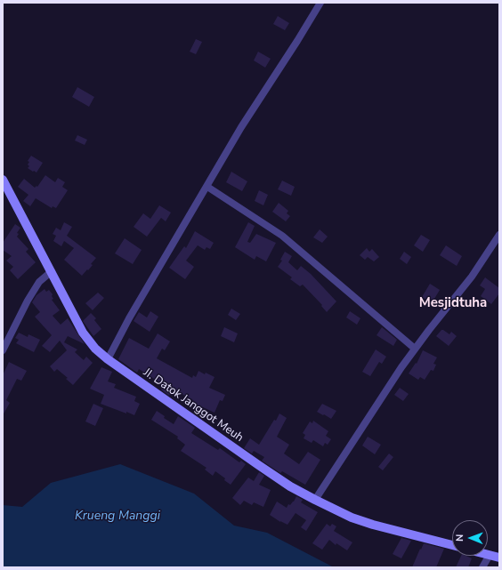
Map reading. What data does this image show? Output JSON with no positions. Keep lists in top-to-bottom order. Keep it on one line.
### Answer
{"streets":{"street":["JI. Datok Janggot Meuh"]},"districts":["Mesjidtuha"],"water":["Krueng Manggi"],"north":"left"}
